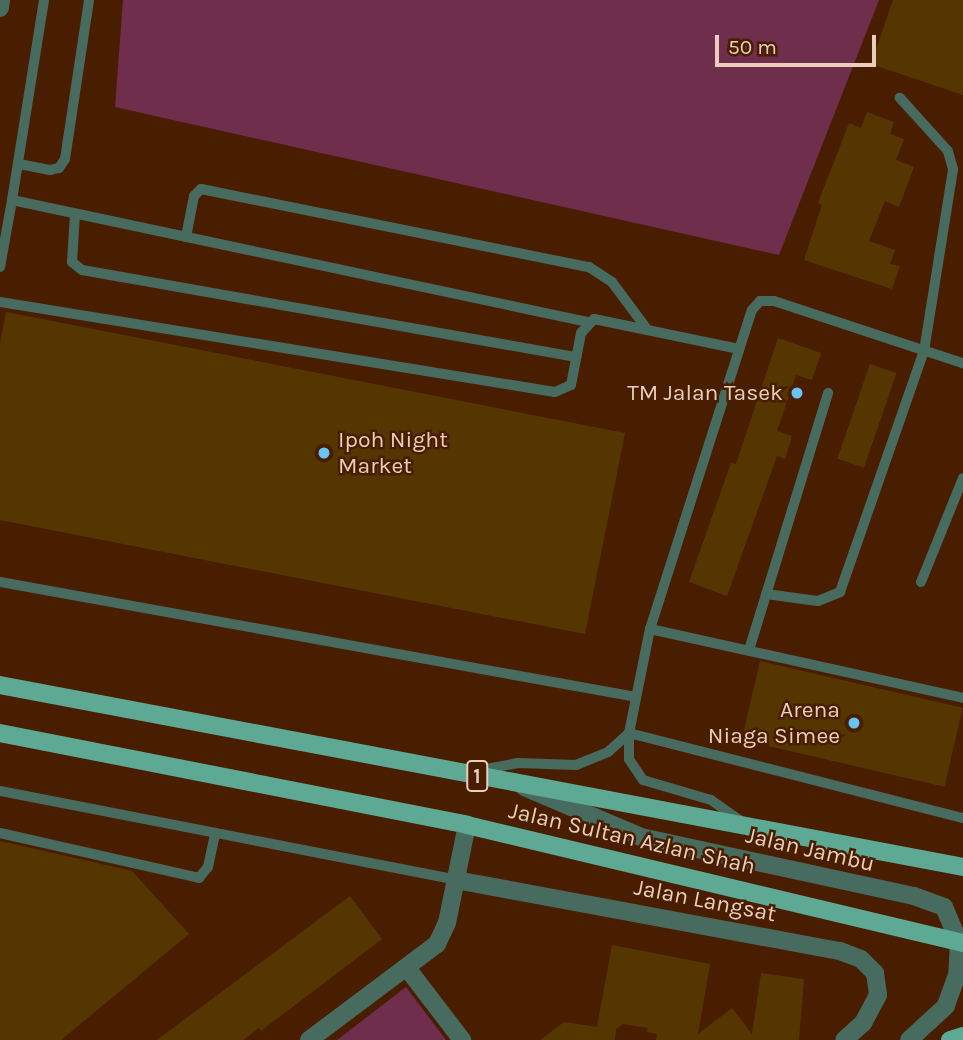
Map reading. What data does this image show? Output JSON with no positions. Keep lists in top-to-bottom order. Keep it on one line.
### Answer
{"streets":{"main road":["1","Jalan Sultan Azlan Shah"],"street":["Jalan Jambu","Jalan Langsat"]},"crossings":[["Jalan Sultan Azlan Shah","Jalan Jambu"]],"places":["TM Jalan Tasek","Ipoh Night Market","Arena Niaga Simee"],"scale_bar":"50 m"}
